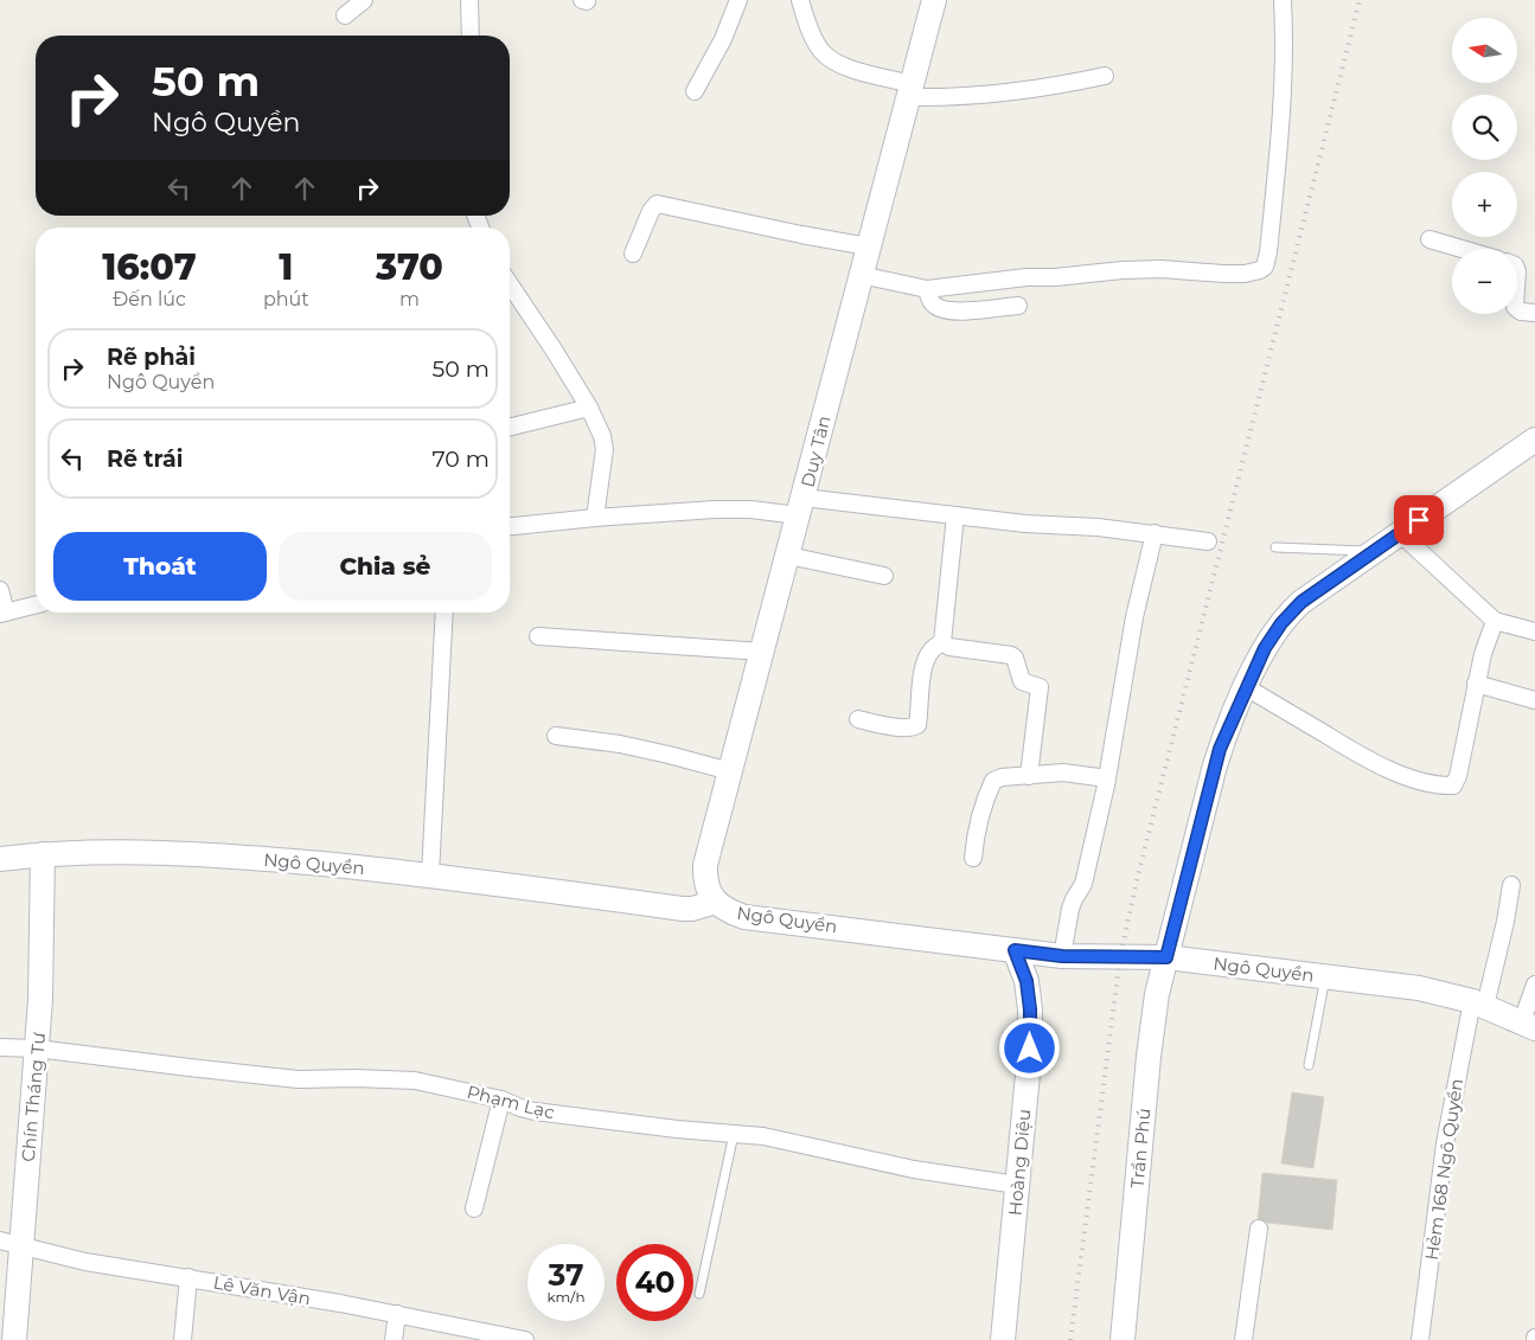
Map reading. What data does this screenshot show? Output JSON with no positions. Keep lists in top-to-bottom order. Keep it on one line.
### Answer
{"streets":{"street":["Duy Tân","Ngô Quyền","Chín Tháng Tư","Phạm Lạc","Trần Phú","Hoàng Diệu","Hẻm 168 Ngô Quyền","Lê Văn Vận"]},"crossings":[["Duy Tân","Ngô Quyền"],["Ngô Quyền","Chín Tháng Tư"],["Ngô Quyền","Trần Phú"],["Ngô Quyền","Hoàng Diệu"],["Ngô Quyền","Hẻm 168 Ngô Quyền"],["Chín Tháng Tư","Phạm Lạc"],["Chín Tháng Tư","Lê Văn Vận"],["Phạm Lạc","Hoàng Diệu"]],"north":"left","page":{"map_buttons":["+","−"],"turn":["50 m","Ngô Quyền"],"eta":["16:07","Đến lúc","1","phút","370","m"],"list":[{"name":"Rẽ phải","note":"Ngô Quyền","value":"50 m"},{"name":"Rẽ trái","value":"70 m"}],"buttons":["Thoát","Chia sẻ"],"speed":"37 km/h","limit":"40"}}
